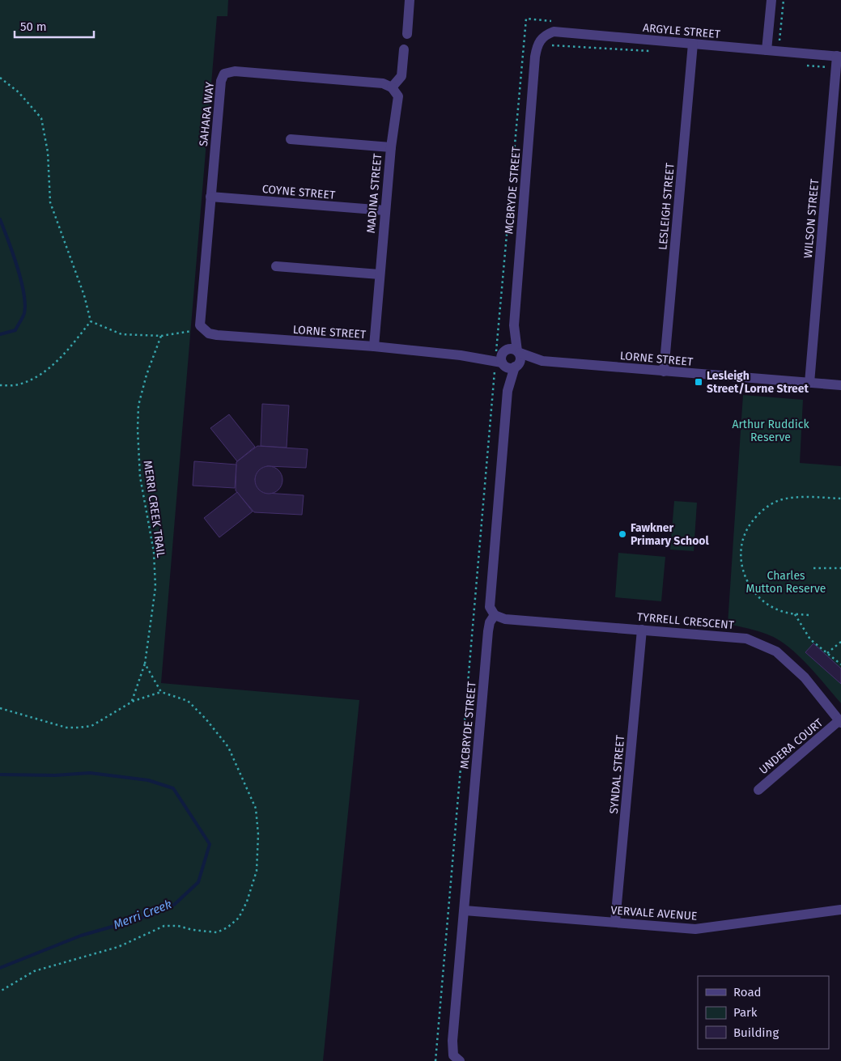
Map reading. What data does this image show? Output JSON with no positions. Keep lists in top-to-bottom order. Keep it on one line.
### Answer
{"streets":{"street":["ARGYLE STREET","SAHARA WAY","MCBRYDE STREET","COYNE STREET","MADINA STREET","LESLEIGH STREET","WILSON STREET","LORNE STREET","TYRRELL CRESCENT","UNDERA COURT","SYNDAL STREET","VERVALE AVENUE"],"path":["MERRI CREEK TRAIL"]},"crossings":[["ARGYLE STREET","MCBRYDE STREET"],["ARGYLE STREET","LESLEIGH STREET"],["ARGYLE STREET","WILSON STREET"],["SAHARA WAY","COYNE STREET"],["SAHARA WAY","MADINA STREET"],["SAHARA WAY","LORNE STREET"],["MCBRYDE STREET","LORNE STREET"],["MCBRYDE STREET","TYRRELL CRESCENT"],["MCBRYDE STREET","VERVALE AVENUE"],["COYNE STREET","MADINA STREET"],["MADINA STREET","LORNE STREET"],["LESLEIGH STREET","LORNE STREET"],["WILSON STREET","LORNE STREET"],["TYRRELL CRESCENT","UNDERA COURT"],["TYRRELL CRESCENT","SYNDAL STREET"],["SYNDAL STREET","VERVALE AVENUE"]],"water":["Merri Creek"],"parks":["Arthur Ruddick Reserve","Charles Mutton Reserve"],"places":{"transit":["Lesleigh Street/Lorne Street"],"other":["Fawkner Primary School"]},"legend":["Road","Park","Building"],"scale_bar":"50 m"}
